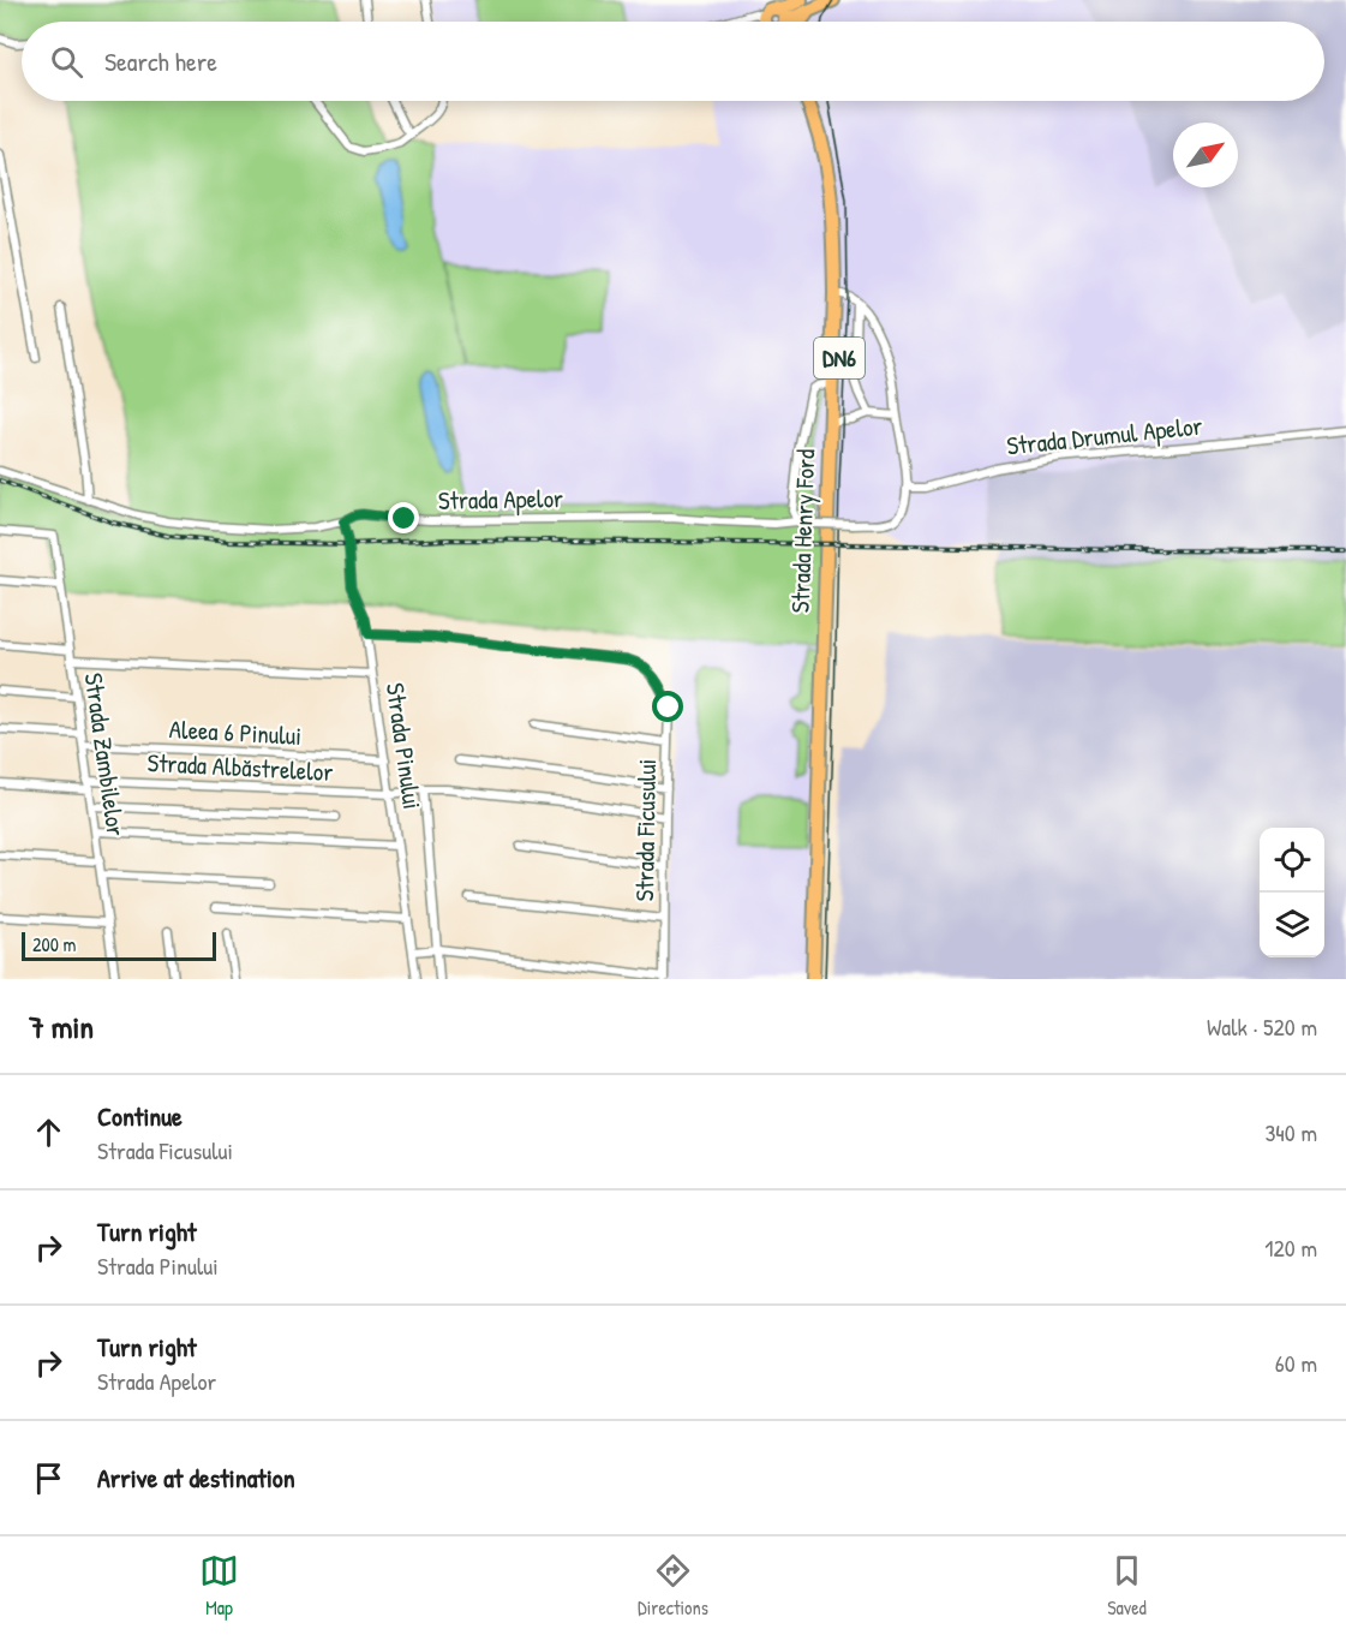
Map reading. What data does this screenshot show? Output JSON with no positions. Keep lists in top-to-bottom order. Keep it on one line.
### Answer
{"streets":{"main road":["DN6","Strada Henry Ford"],"street":["Strada Drumul Apelor","Strada Apelor","Aleea 6 Pinului","Strada Pinului","Strada Zambilelor","Strada Albăstrelelor","Strada Ficusului"]},"crossings":[["Strada Drumul Apelor","Strada Apelor"],["Strada Apelor","Strada Pinului"],["Aleea 6 Pinului","Strada Pinului"],["Aleea 6 Pinului","Strada Zambilelor"],["Strada Pinului","Strada Albăstrelelor"],["Strada Pinului","Strada Ficusului"],["Strada Zambilelor","Strada Albăstrelelor"],["Strada Albăstrelelor","Strada Ficusului"]],"scale_bar":"200 m","north":"top right","page":{"search":"Search here","scale":"200 m","heading":["7 min","Walk · 520 m"],"list":[["Continue","Strada Ficusului","340 m"],["Turn right","Strada Pinului","120 m"],["Turn right","Strada Apelor","60 m"],"Arrive at destination"],"nav":["Map","Directions","Saved"]}}
